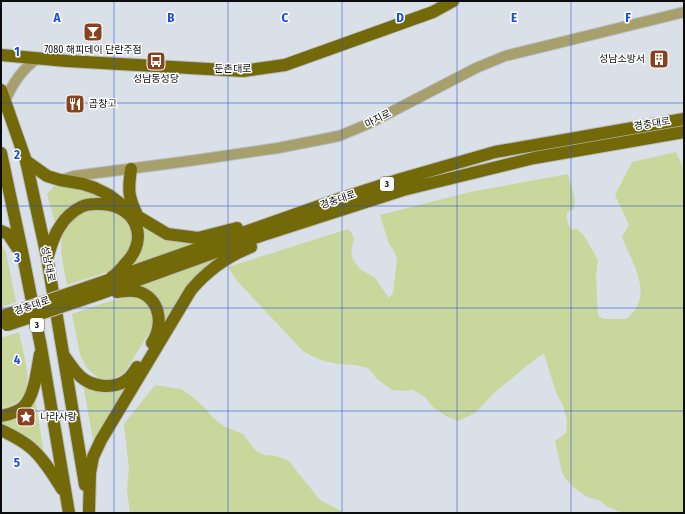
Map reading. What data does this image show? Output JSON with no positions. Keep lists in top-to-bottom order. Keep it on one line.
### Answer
{"streets":{"main road":["둔촌대로","경충대로","3","성남대로"],"street":["마지로"]},"places":{"bar":["7080 해피데이 단란주점"],"building":["성남소방서"],"bus stop":["성남동성당"],"restaurant":["곱창고"],"place":["나라사랑"]},"grid":{"columns":["A","B","C","D","E","F"],"rows":["1","2","3","4","5"]}}
